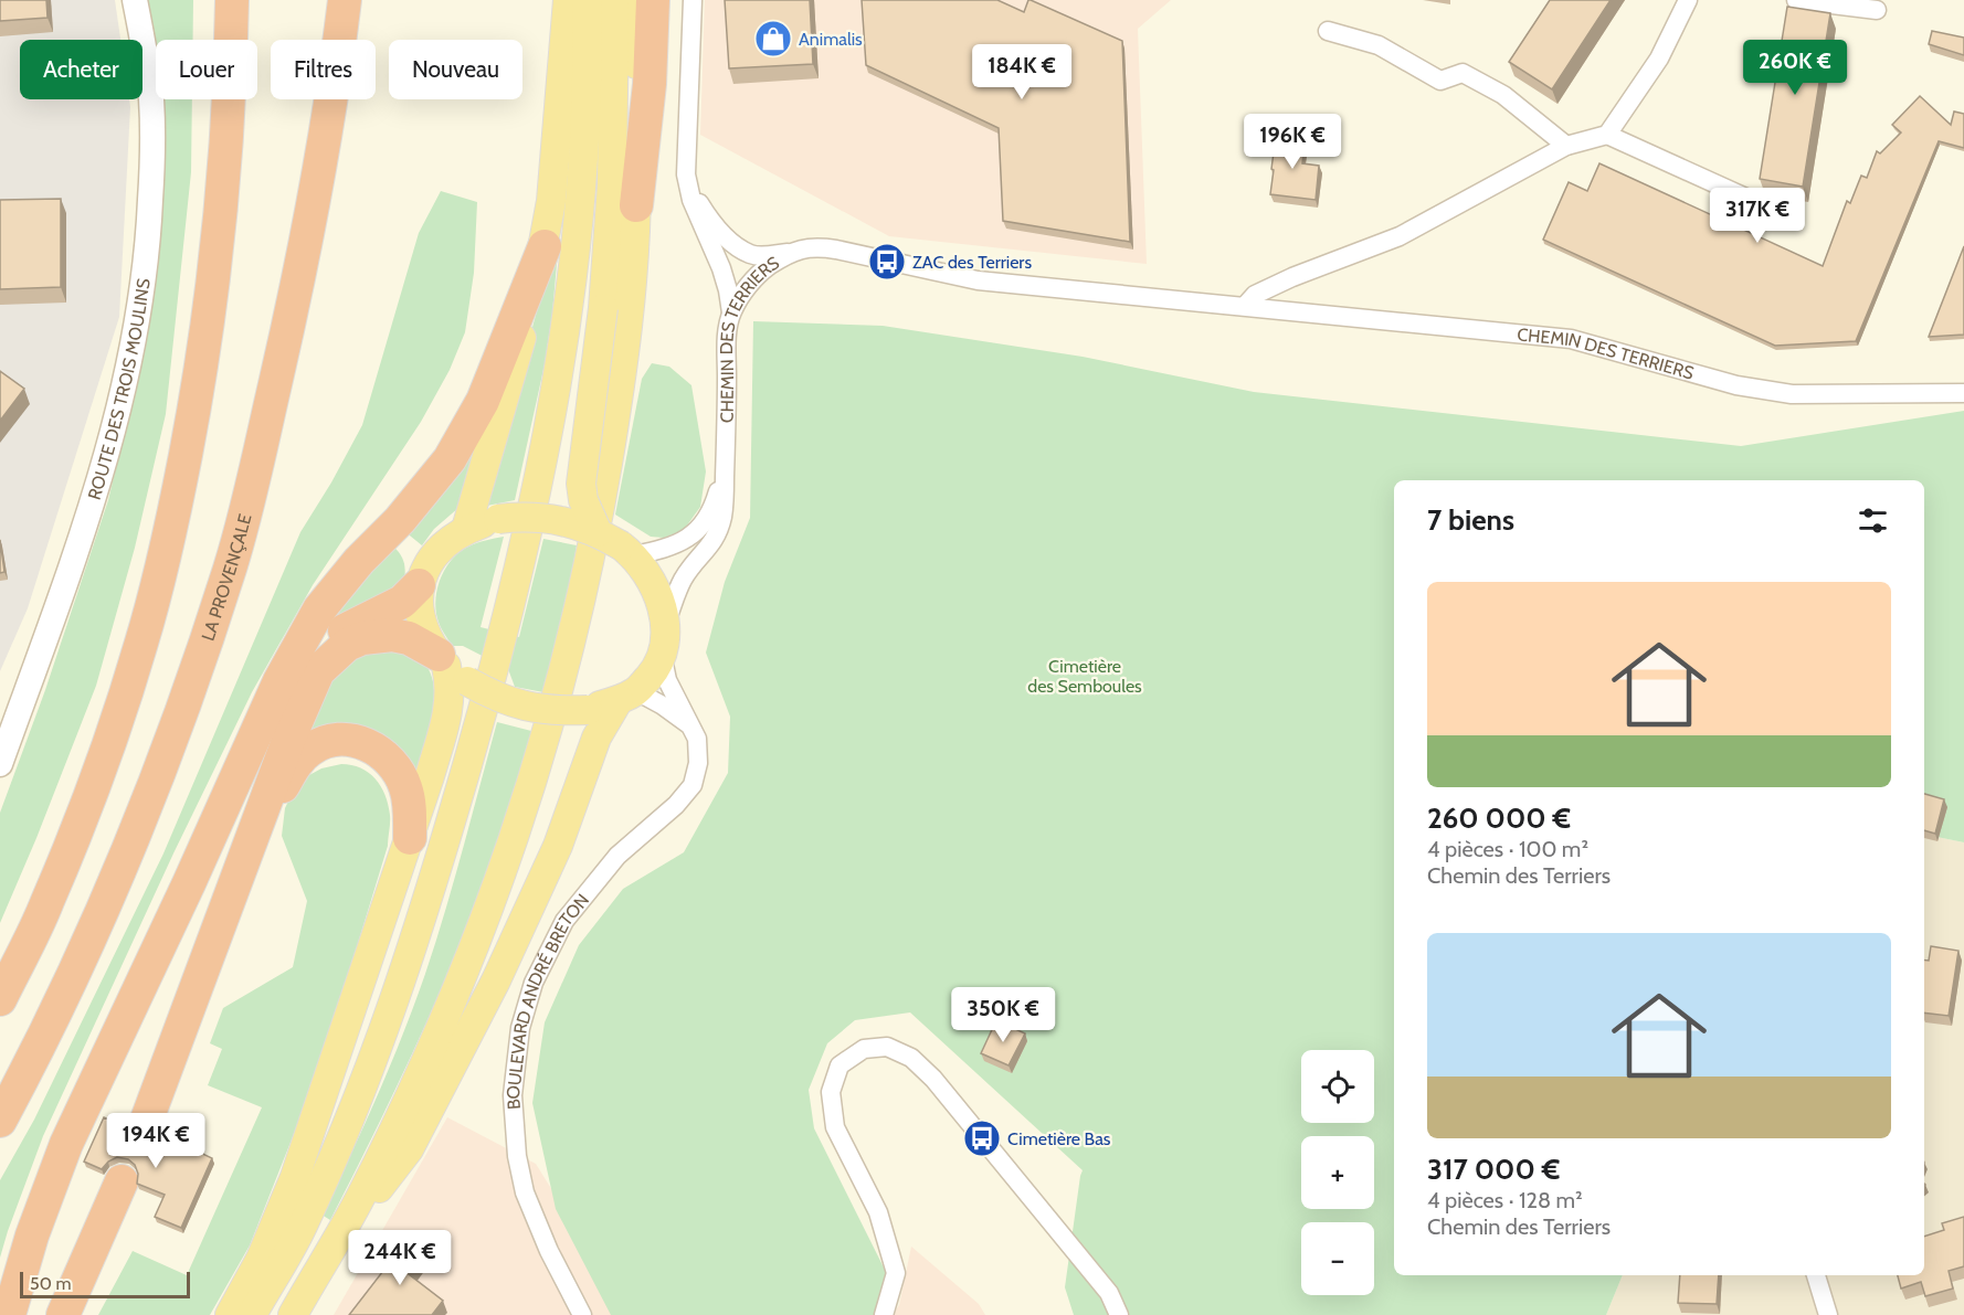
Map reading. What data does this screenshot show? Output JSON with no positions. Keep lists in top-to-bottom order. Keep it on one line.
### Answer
{"streets":{"highway":["LA PROVENÇALE"],"street":["CHEMIN DES TERRIERS","ROUTE DES TROIS MOULINS","BOULEVARD ANDRÉ BRETON"]},"crossings":[["CHEMIN DES TERRIERS","BOULEVARD ANDRÉ BRETON"]],"parks":["Cimetière des Semboules"],"places":{"shop":["Animalis"],"bus stop":["ZAC des Terriers","Cimetière Bas"]},"scale_bar":"50 m","page":{"price":["260K €","184K €","196K €","317K €","350K €","194K €","244K €"],"chip":["Acheter","Louer","Filtres","Nouveau"],"heading":"7 biens","list":[{"name":"260 000 €","note":"4 pièces · 100 m² · Chemin des Terriers"},{"name":"317 000 €","note":"4 pièces · 128 m² · Chemin des Terriers"}],"map_buttons":["+","−"],"scale":"50 m"}}
